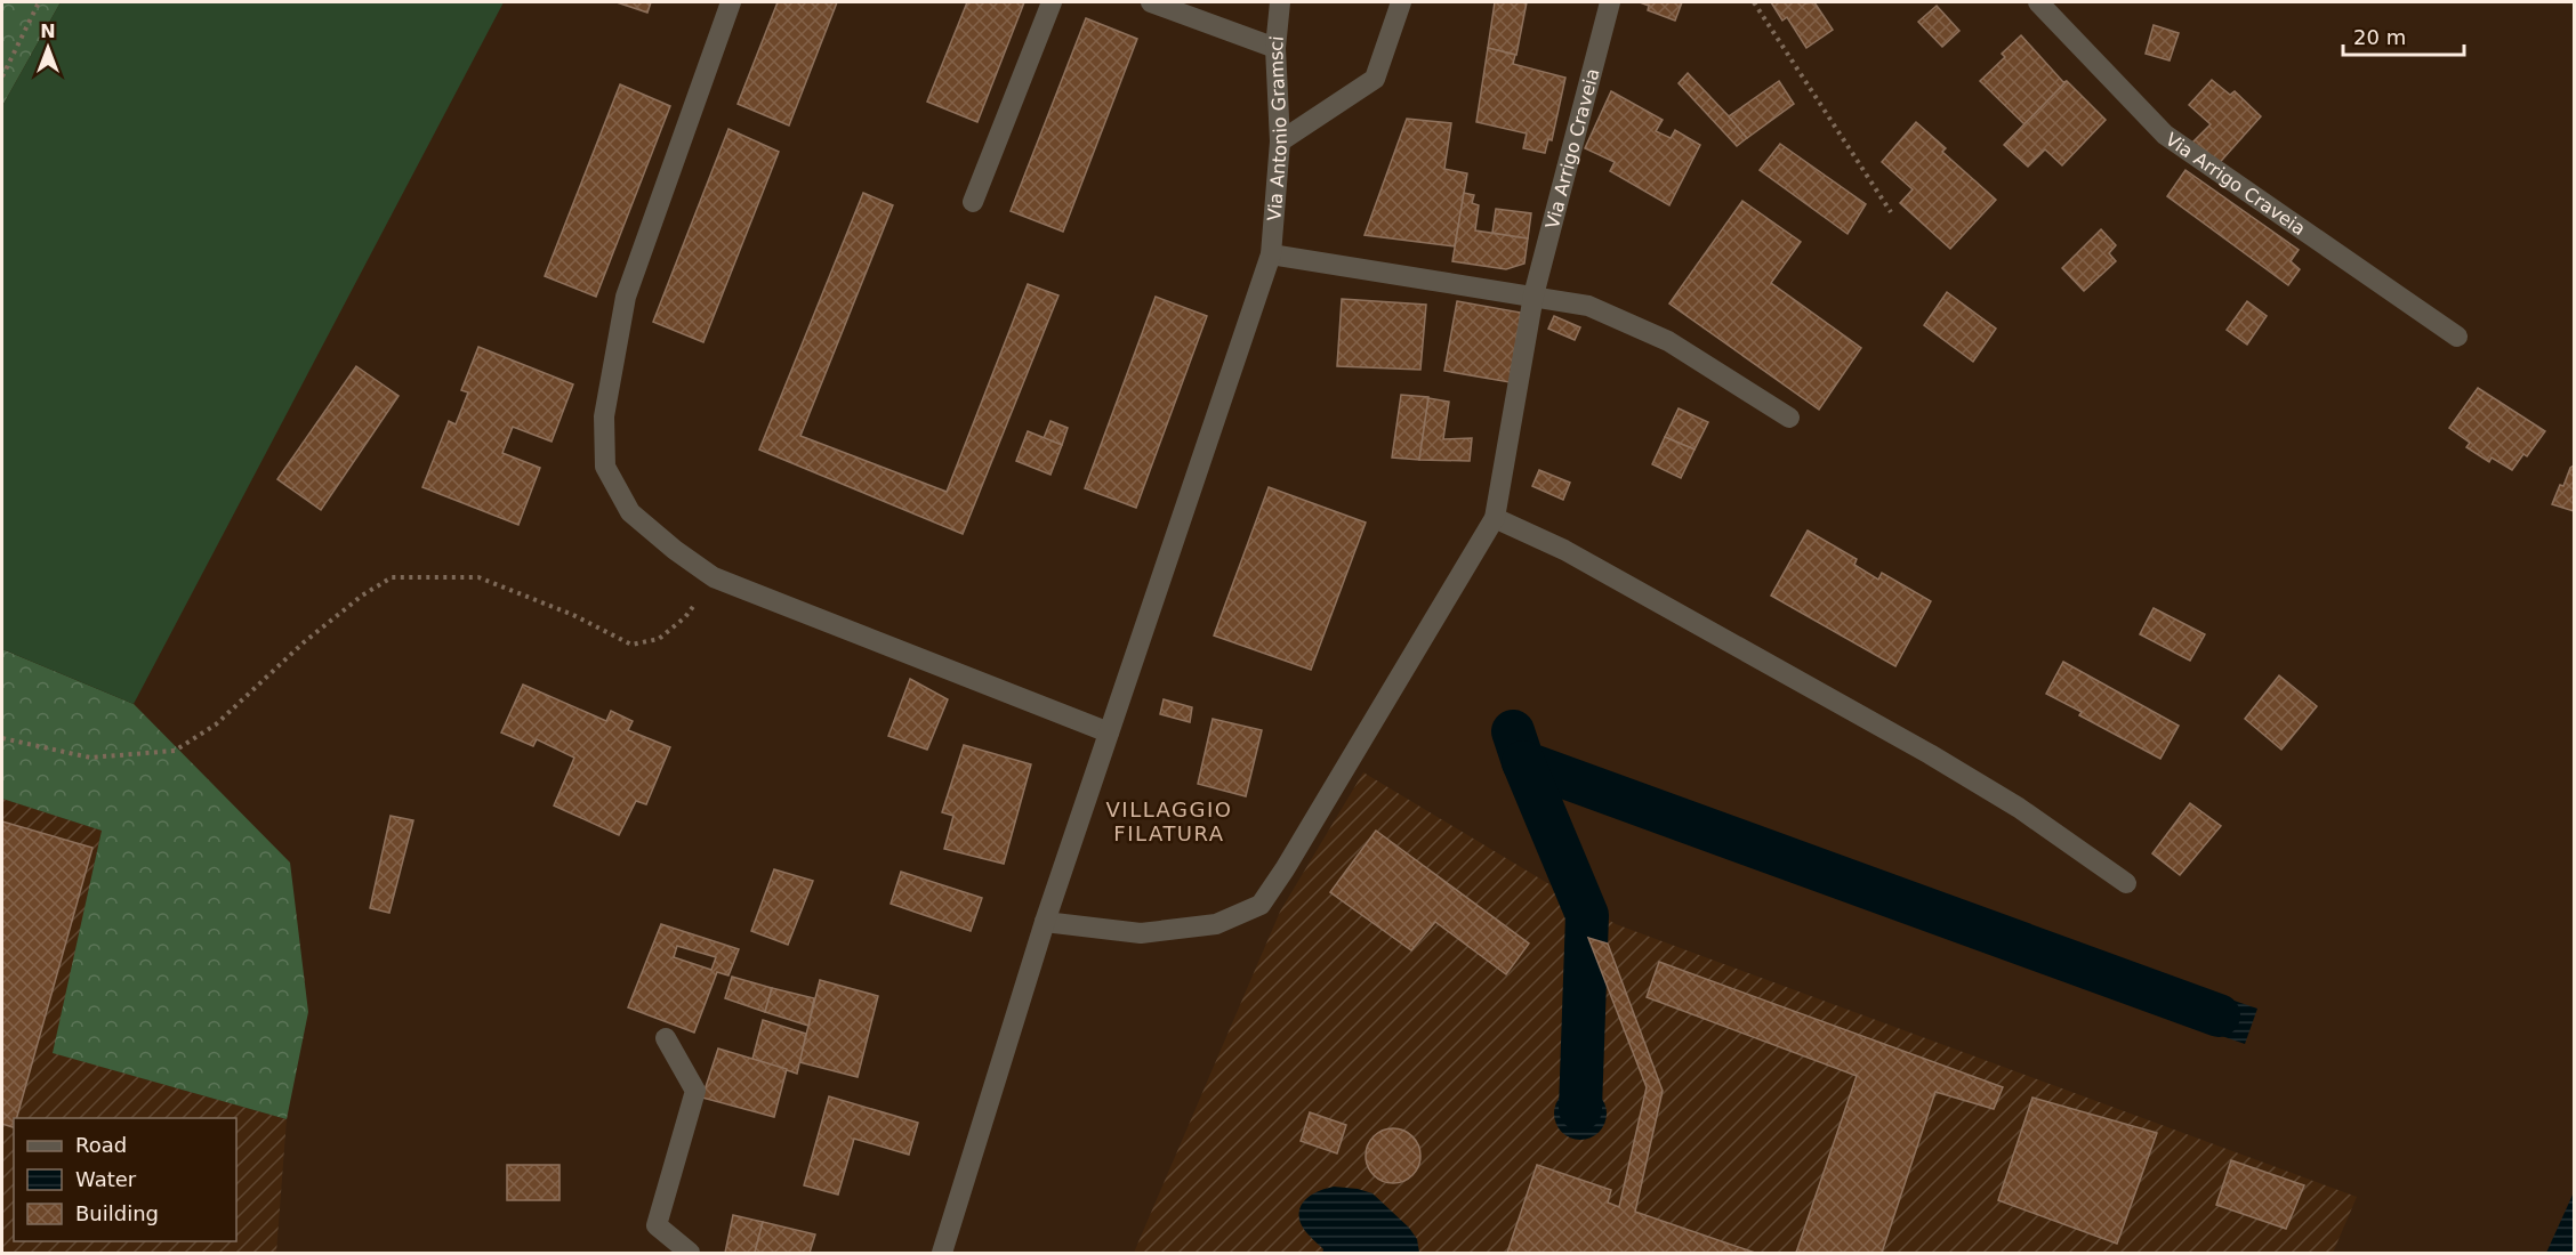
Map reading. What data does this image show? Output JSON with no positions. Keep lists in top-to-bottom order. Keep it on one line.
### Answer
{"streets":{"street":["Via Antonio Gramsci","Via Arrigo Craveia"]},"districts":["VILLAGGIO FILATURA"],"legend":["Road","Water","Building"],"scale_bar":"20 m","north":"top"}
